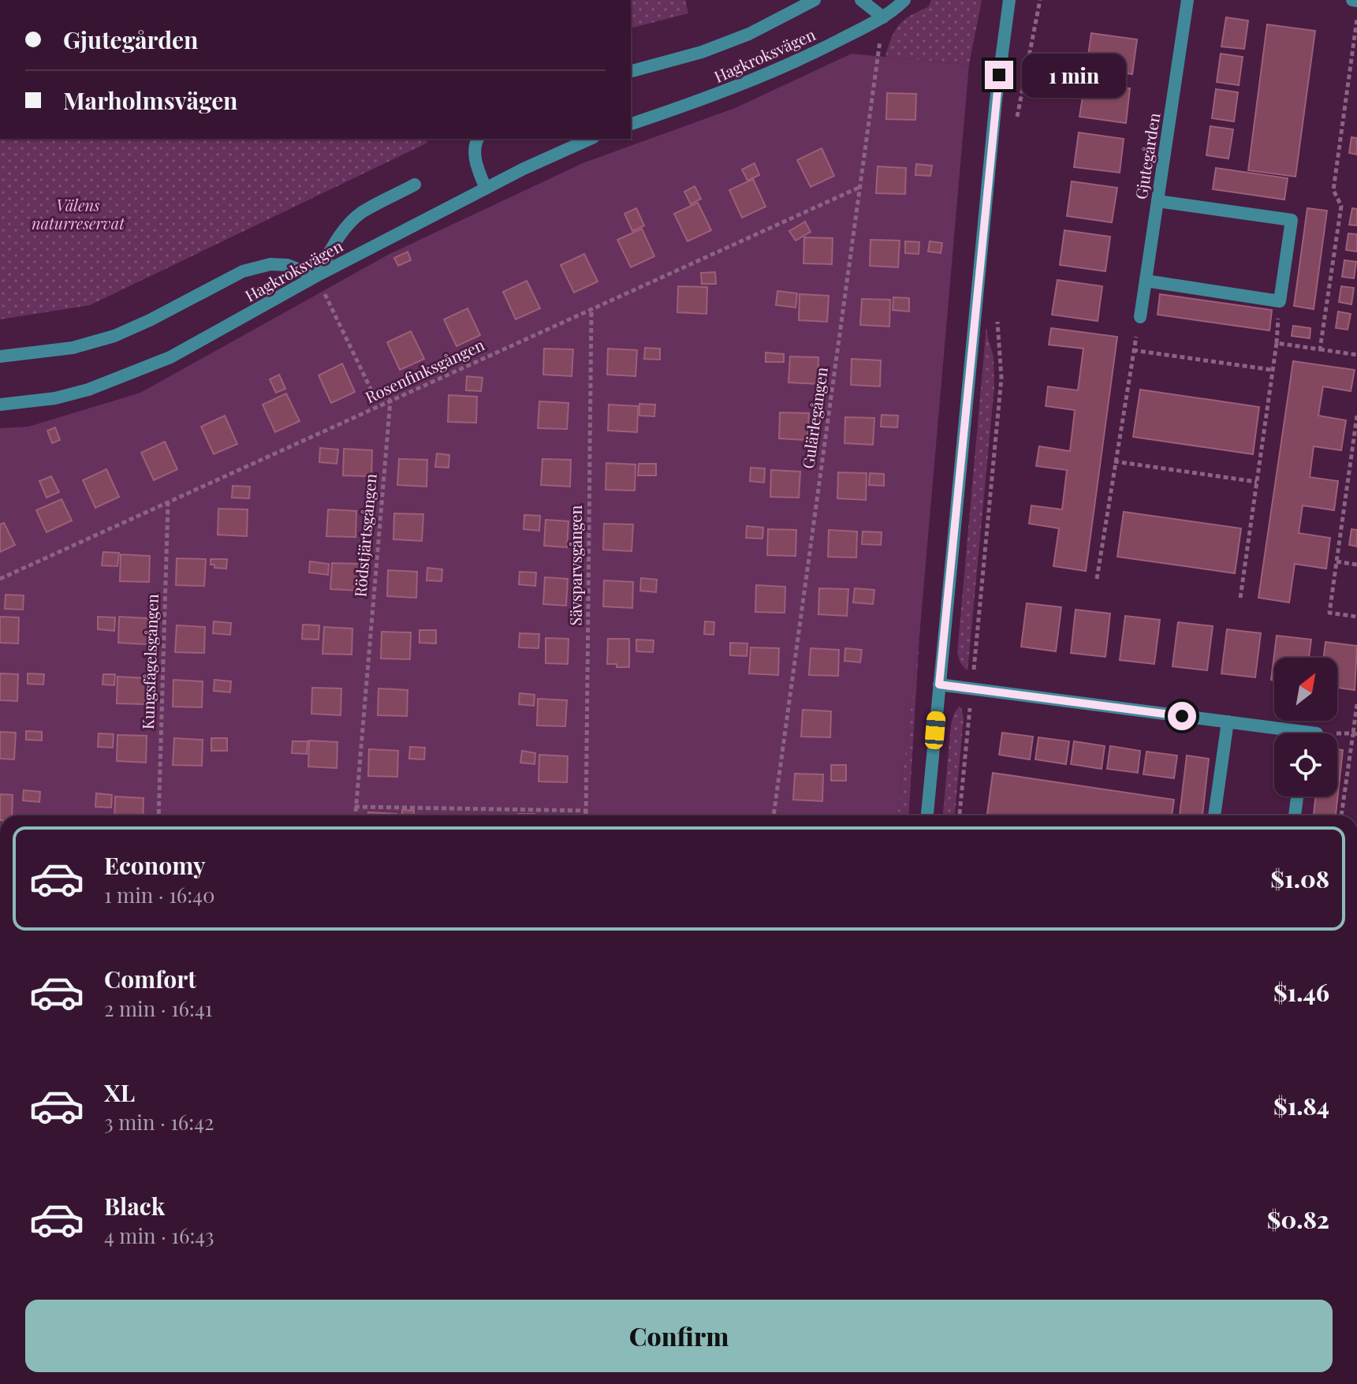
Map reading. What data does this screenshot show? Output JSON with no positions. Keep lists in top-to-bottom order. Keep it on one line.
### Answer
{"streets":{"street":["Hagkroksvägen","Gjutegården"],"path":["Rosenfinksgången","Gulärlegången","Rödstjärtsgången","Sävsparvsgången","Kungsfågelsgången"]},"crossings":[["Hagkroksvägen","Gulärlegången"],["Rosenfinksgången","Gulärlegången"],["Rosenfinksgången","Rödstjärtsgången"],["Rosenfinksgången","Sävsparvsgången"],["Rosenfinksgången","Kungsfågelsgången"]],"parks":["Välens naturreservat"],"north":"top right","page":{"banner":["Gjutegården","Marholmsvägen"],"bubble":"1 min","list":[{"name":"Economy","note":"1 min · 16:40","value":"$1.08"},{"name":"Comfort","note":"2 min · 16:41","value":"$1.46"},{"name":"XL","note":"3 min · 16:42","value":"$1.84"},{"name":"Black","note":"4 min · 16:43","value":"$0.82"}],"buttons":"Confirm"}}
